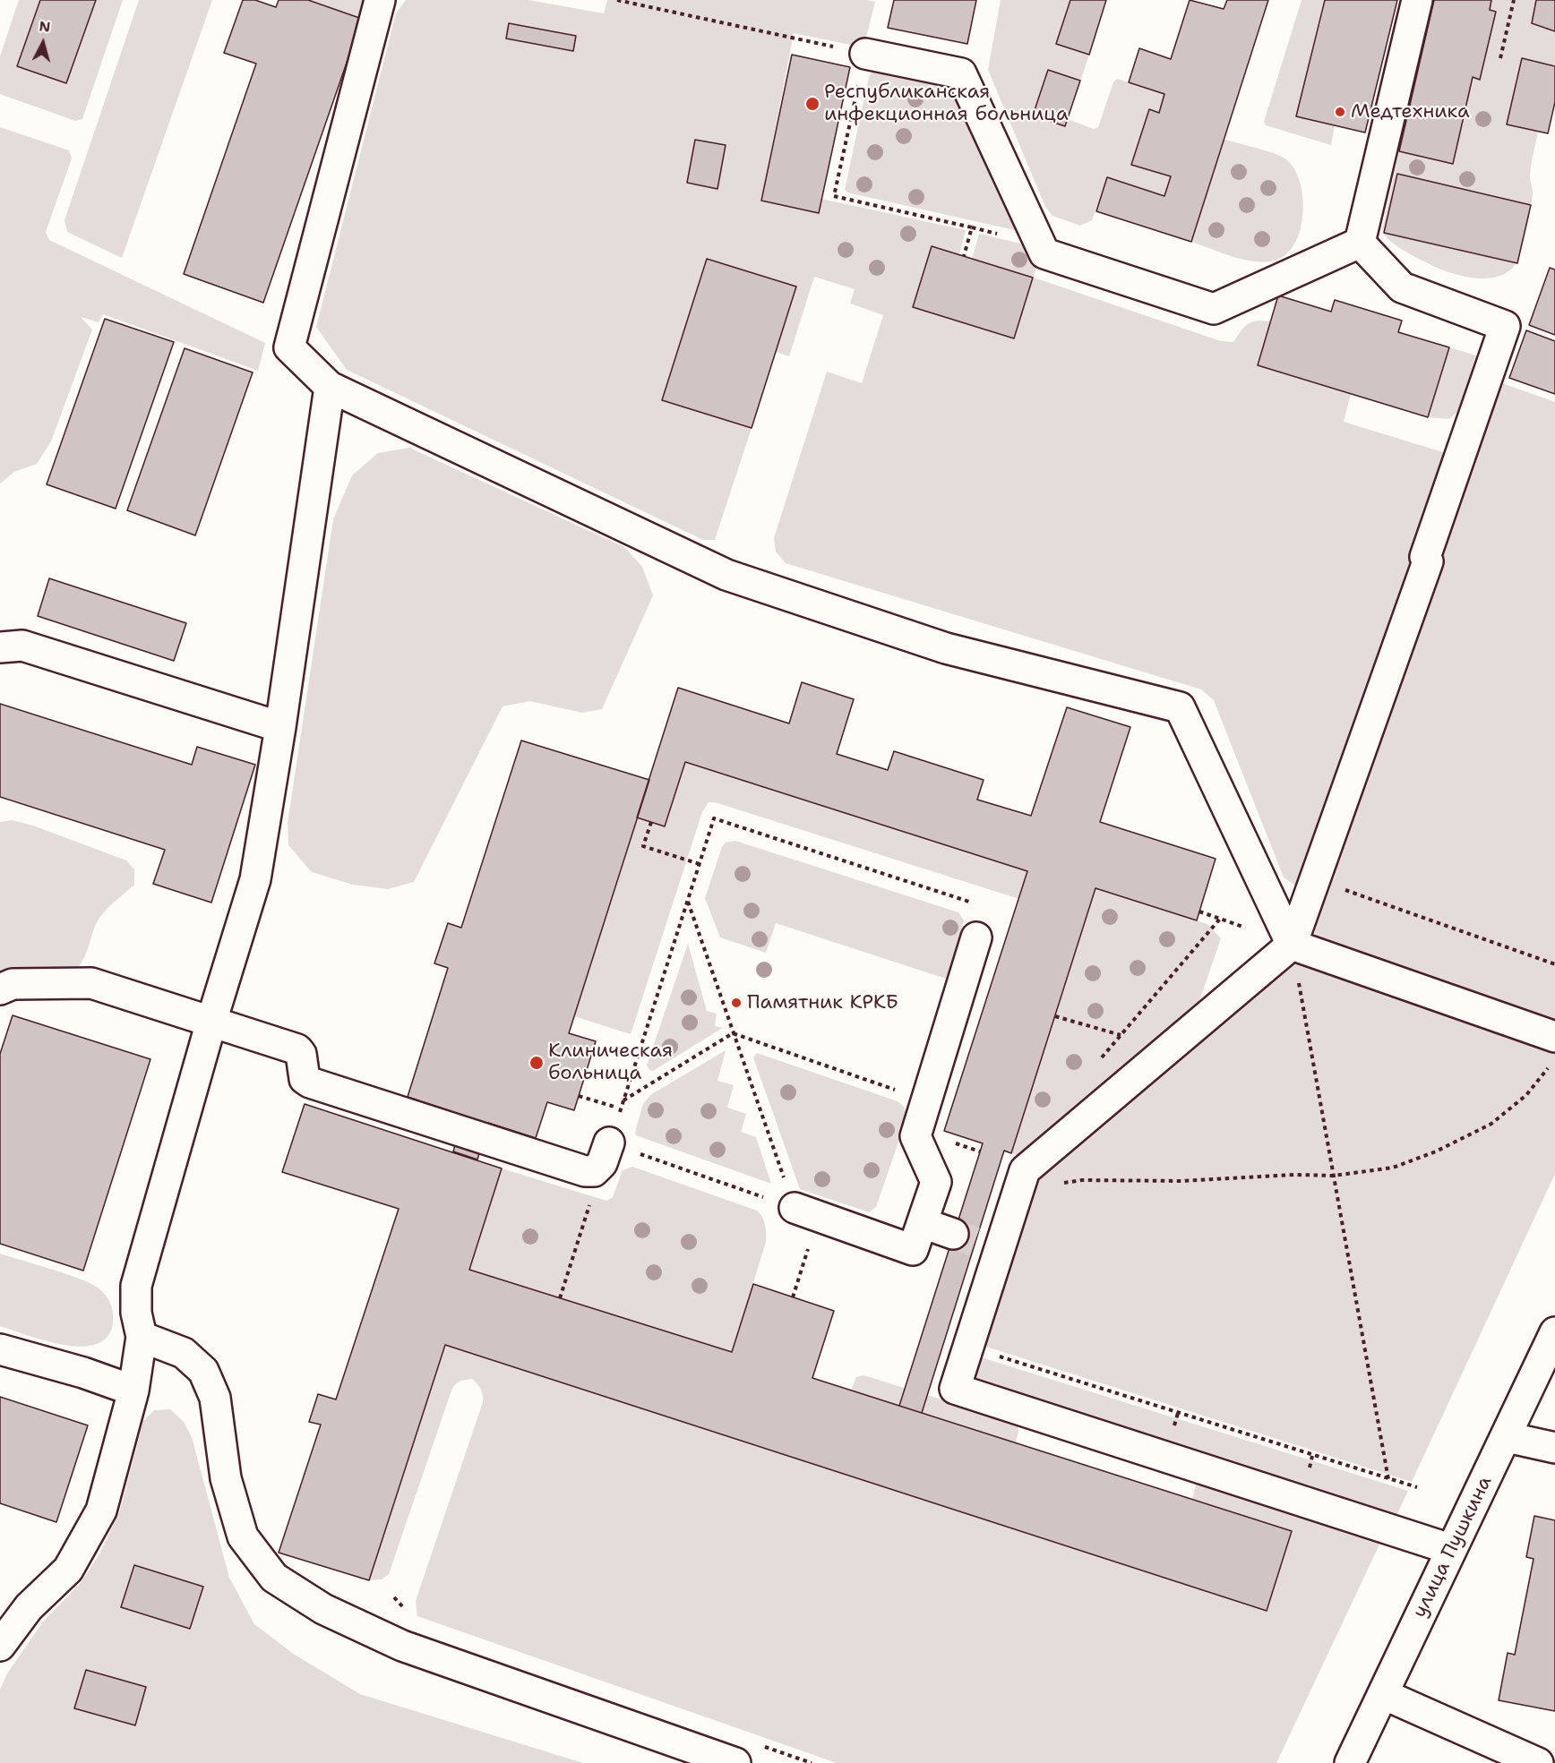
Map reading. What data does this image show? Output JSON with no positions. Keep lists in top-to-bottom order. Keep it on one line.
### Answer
{"streets":{"street":["улица Пушкина"]},"places":["Республиканская инфекционная больница","Медтехника","Памятник КРКБ","Клиническая больница"],"north":"top"}
